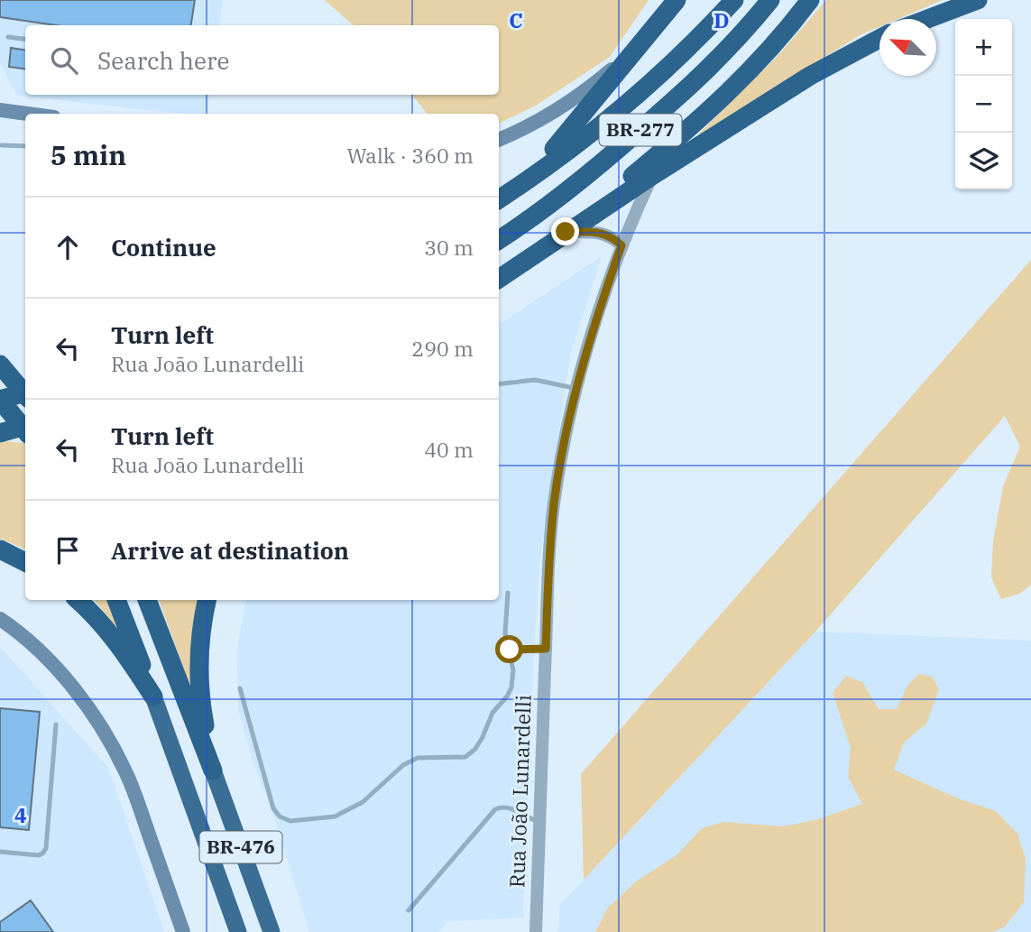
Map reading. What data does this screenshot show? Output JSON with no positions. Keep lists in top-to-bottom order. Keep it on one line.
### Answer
{"streets":{"highway":["BR-277","BR-476"],"street":["Rua João Lunardelli"]},"north":"top left","page":{"map_buttons":["+","−"],"search":"Search here","heading":["5 min","Walk · 360 m"],"list":[["Continue","30 m"],["Turn left","Rua João Lunardelli","290 m"],["Turn left","Rua João Lunardelli","40 m"],"Arrive at destination"]},"grid":{"columns":["C","D"],"rows":["4"]}}
